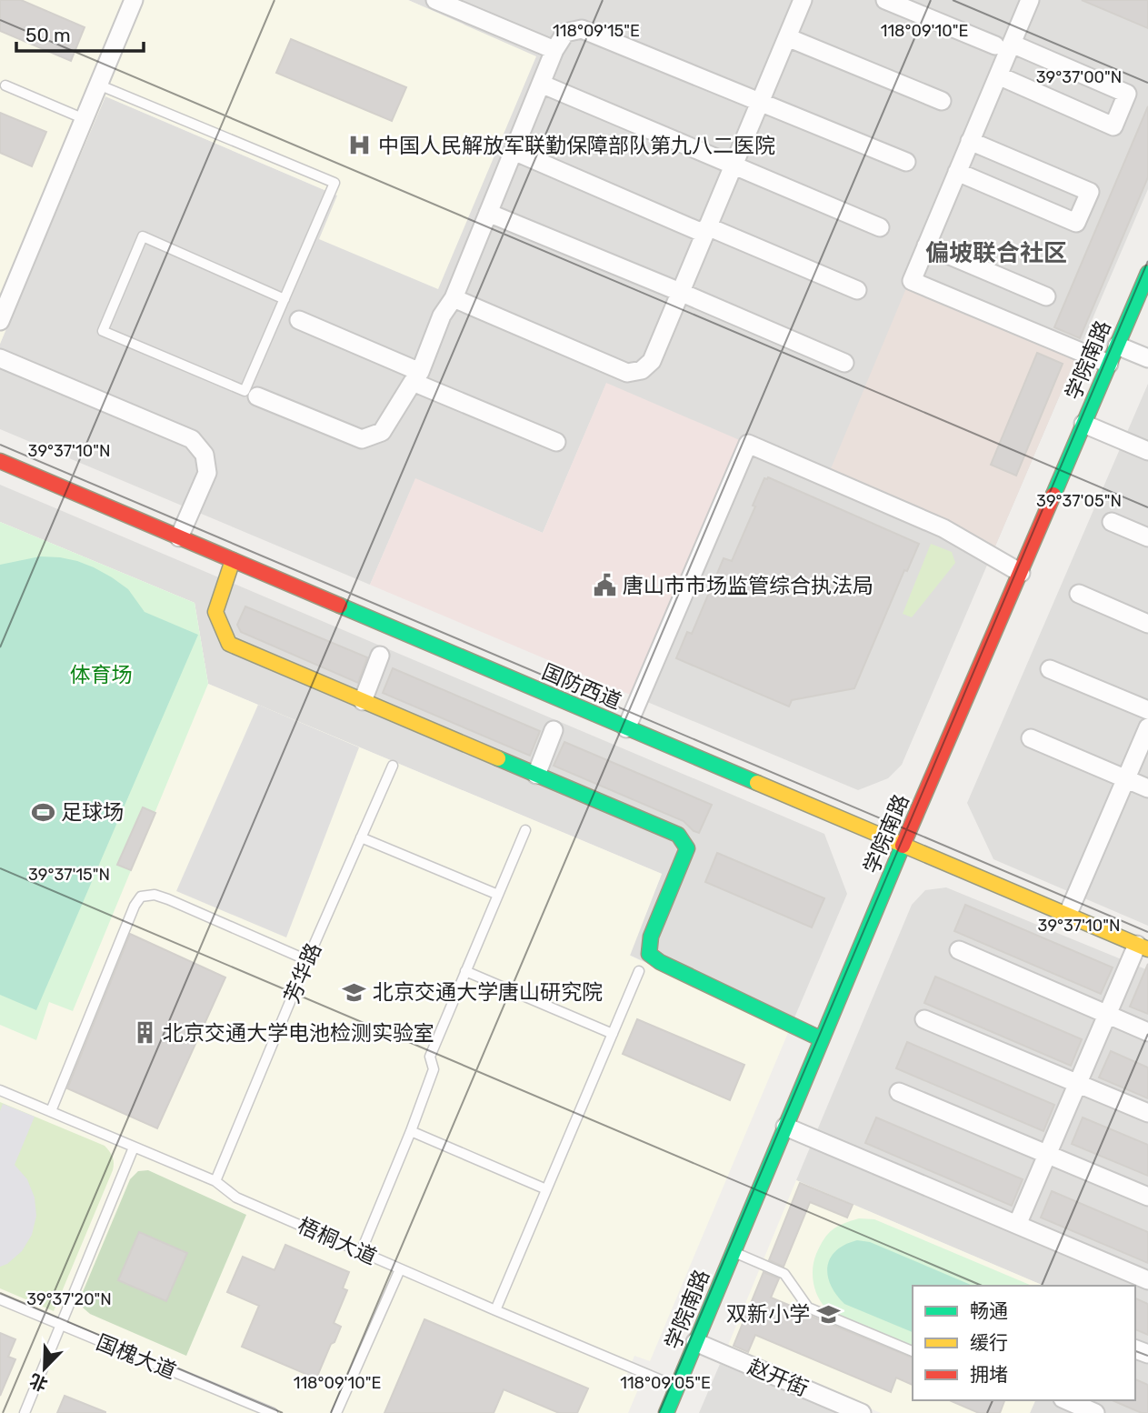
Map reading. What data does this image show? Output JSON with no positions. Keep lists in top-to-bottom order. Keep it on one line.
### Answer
{"streets":{"street":["学院南路","国防西道","赵开街"],"lane":["芳华路","梧桐大道","国槐大道"]},"crossings":[["学院南路","国防西道"],["学院南路","梧桐大道"],["学院南路","赵开街"],["芳华路","梧桐大道"]],"districts":["偏坡联合社区"],"parks":["体育场"],"places":{"hospital":["中国人民解放军联勤保障部队第九八二医院"],"public building":["唐山市市场监管综合执法局"],"sports":["足球场"],"school or university":["北京交通大学唐山研究院","双新小学"],"building":["北京交通大学电池检测实验室"]},"legend":["畅通","缓行","拥堵"],"scale_bar":"50 m","north":"bottom left","coordinates":["118°09'15\"E","118°09'10\"E","39°37'00\"N","39°37'10\"N","39°37'05\"N","39°37'15\"N","39°37'20\"N","118°09'05\"E"]}
